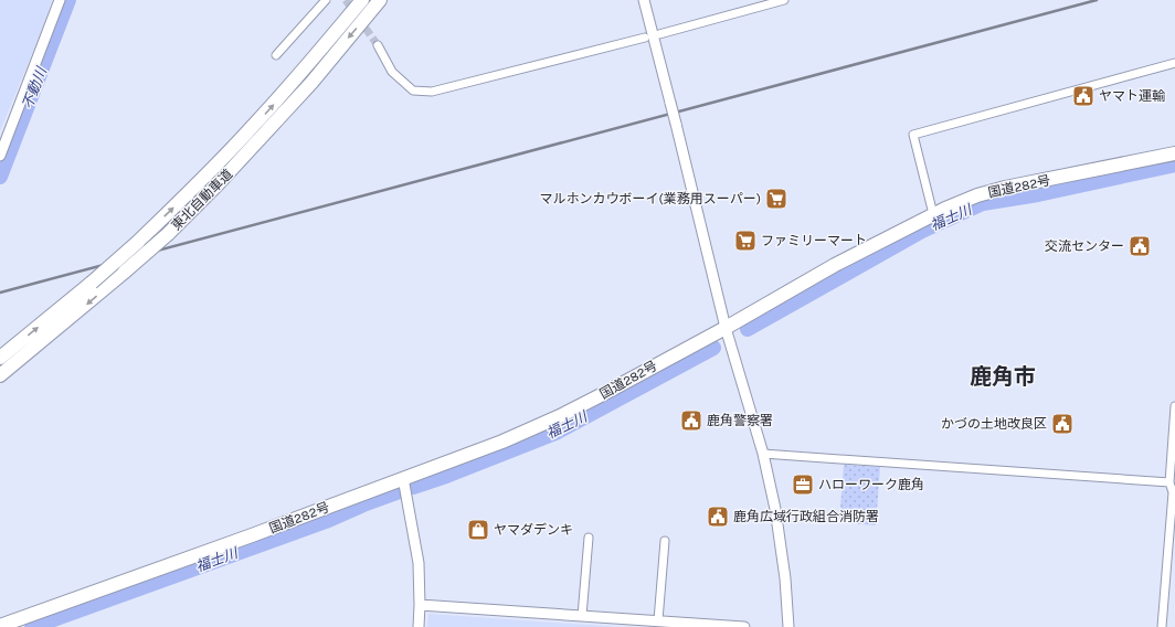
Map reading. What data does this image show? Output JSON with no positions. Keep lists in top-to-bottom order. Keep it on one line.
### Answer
{"streets":{"highway":["国道282号","東北自動車道"]},"districts":["鹿角市"],"water":["不動川","福士川"],"places":{"public building":["ヤマト運輸","交流センター","鹿角警察署","かづの土地改良区","鹿角広域行政組合消防署"],"supermarket":["マルホンカウボーイ(業務用スーパー)","ファミリーマート"],"office":["ハローワーク鹿角"],"shop":["ヤマダデンキ"]}}
